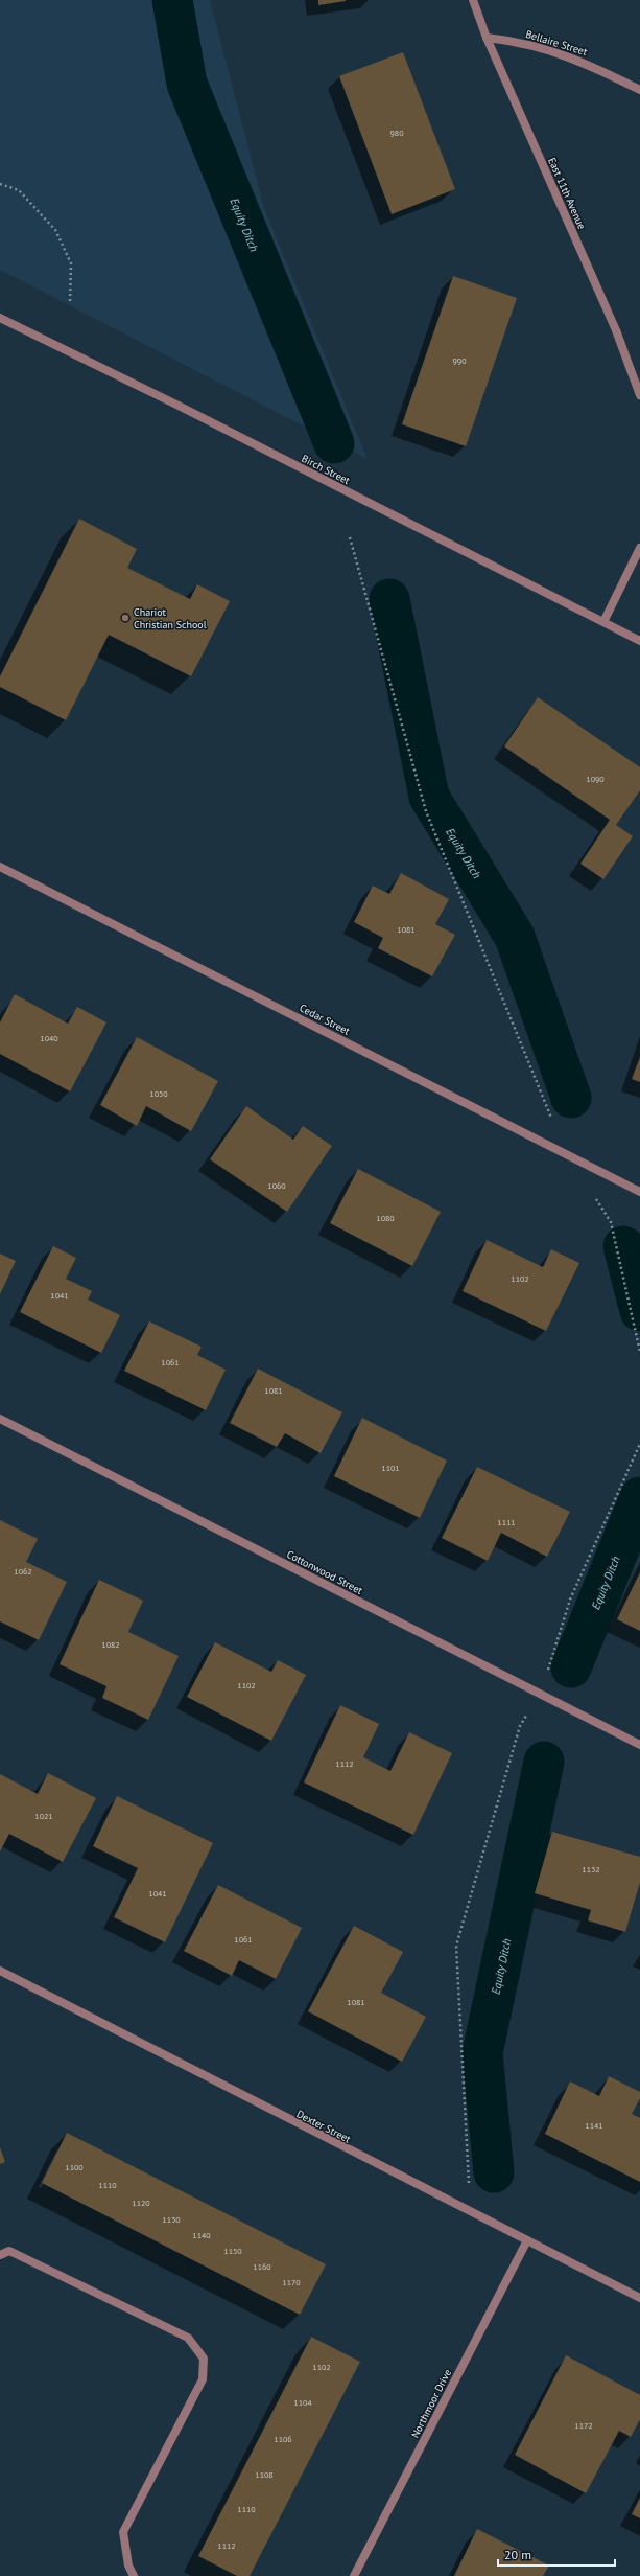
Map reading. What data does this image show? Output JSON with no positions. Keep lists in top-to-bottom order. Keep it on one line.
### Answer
{"streets":{"street":["Bellaire Street","East 11th Avenue","Birch Street","Cedar Street","Cottonwood Street","Dexter Street","Northmoor Drive"]},"crossings":[["Bellaire Street","East 11th Avenue"],["Dexter Street","Northmoor Drive"]],"water":["Equity Ditch"],"places":["Chariot Christian School"],"house_numbers":["980","990","1090","1081","1040","1050","1060","1080","1102","1041","1061","1081","1101","1111","1062","1082","1102","1112","1021","1132","1041","1061","1081","1141","1100","1110","1120","1130","1140","1150","1160","1170","1102","1104","1172","1106","1108","1110","1112"],"scale_bar":"20 m"}
